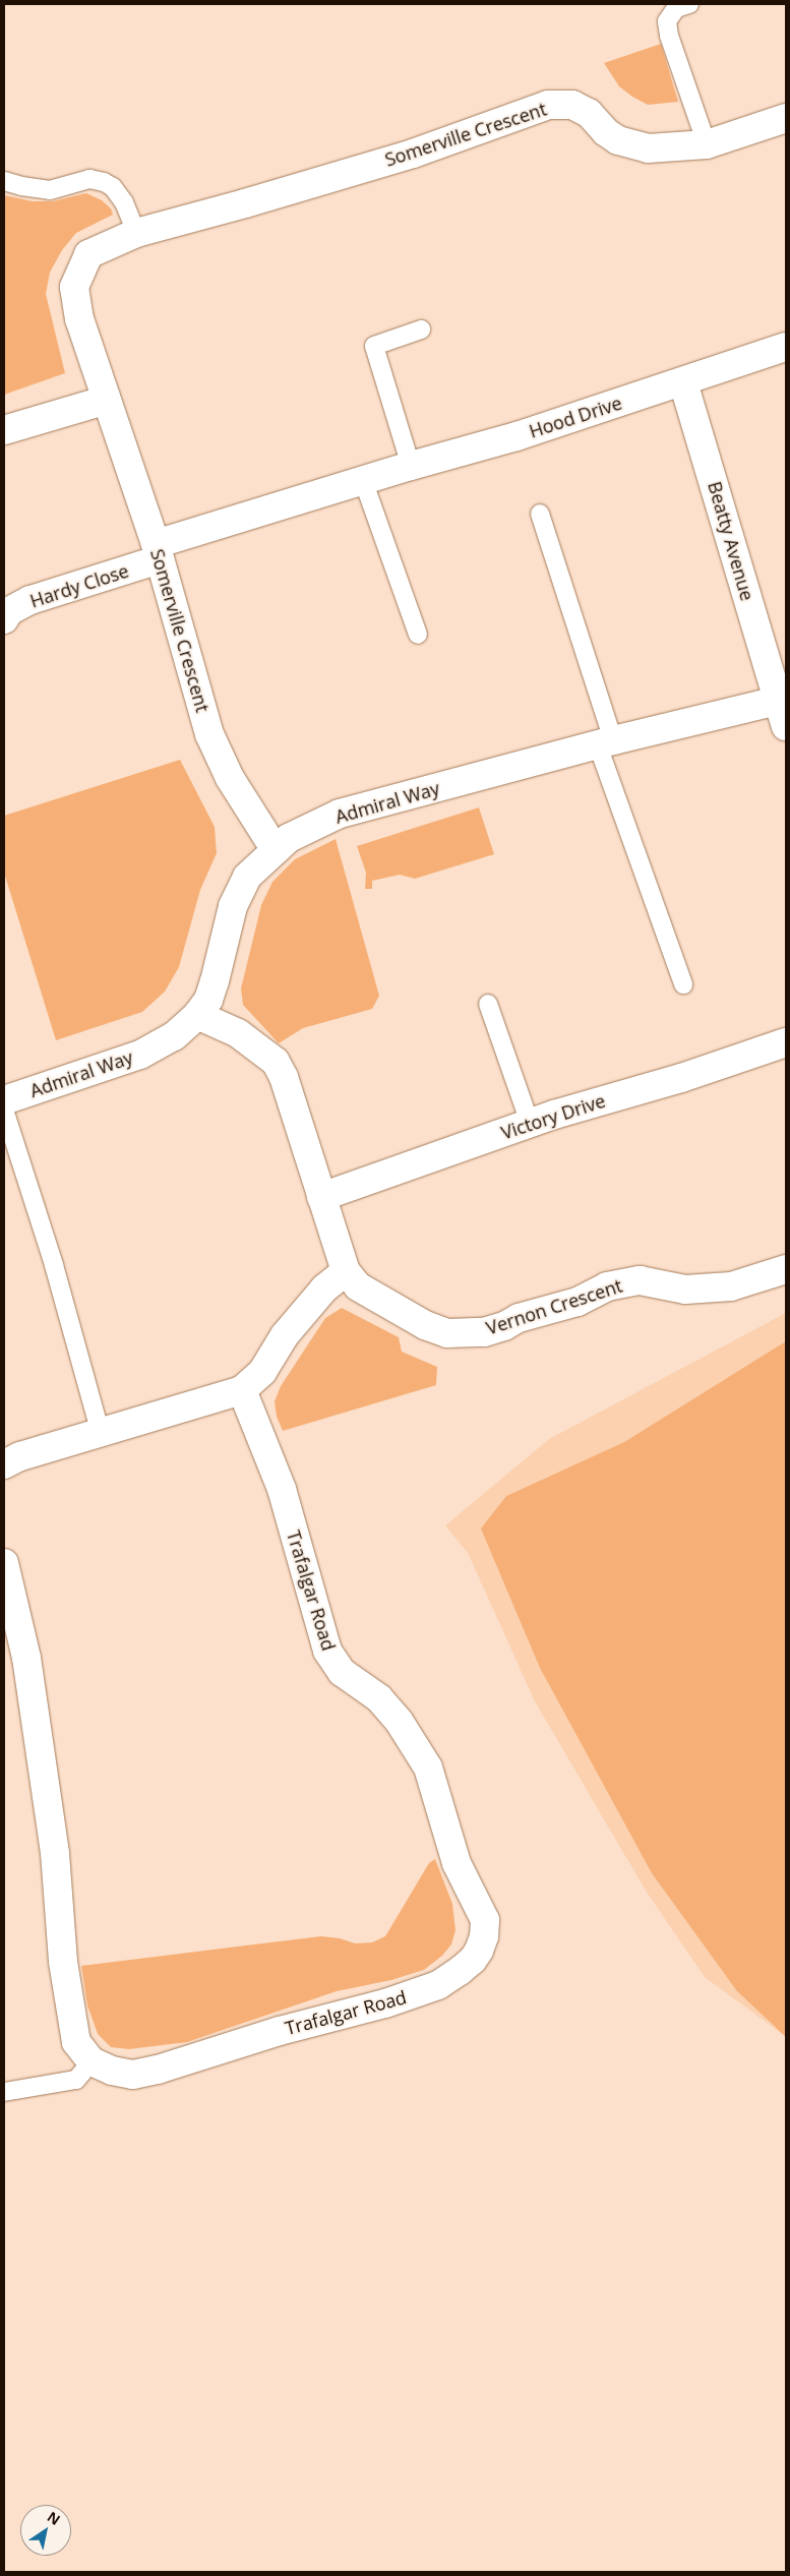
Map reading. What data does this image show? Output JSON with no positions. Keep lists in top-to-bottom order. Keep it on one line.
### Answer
{"streets":{"street":["Somerville Crescent","Hood Drive","Beatty Avenue","Hardy Close","Admiral Way","Victory Drive","Vernon Crescent","Trafalgar Road"]},"crossings":[["Somerville Crescent","Hood Drive"],["Somerville Crescent","Hardy Close"],["Somerville Crescent","Admiral Way"],["Hood Drive","Beatty Avenue"],["Hood Drive","Hardy Close"],["Beatty Avenue","Admiral Way"],["Admiral Way","Vernon Crescent"],["Victory Drive","Vernon Crescent"]],"north":"top right"}
